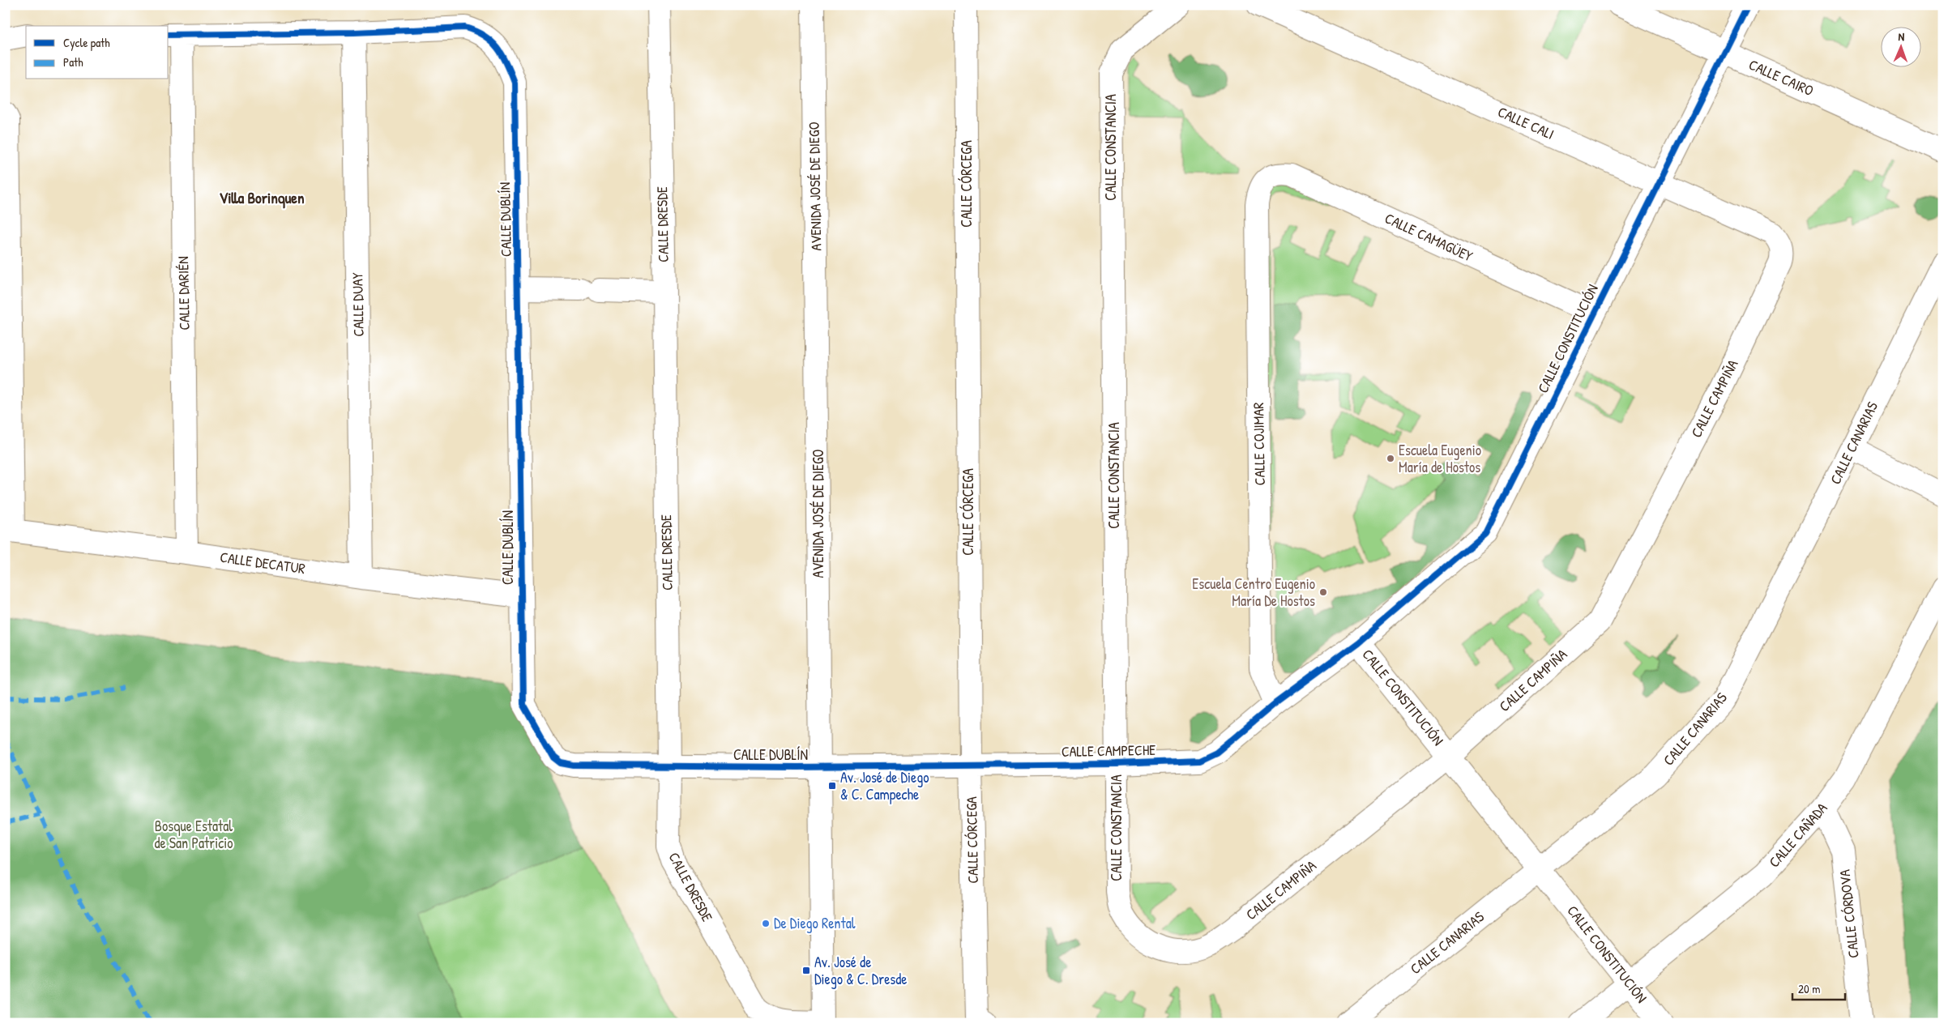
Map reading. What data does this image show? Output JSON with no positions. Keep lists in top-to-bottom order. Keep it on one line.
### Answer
{"streets":{"street":["CALLE CAIRO","CALLE CALI","CALLE CONSTANCIA","CALLE CÓRCEGA","AVENIDA JOSÉ DE DIEGO","CALLE DUBLÍN","CALLE DRESDE","CALLE CAMAGÜEY","CALLE DARIÉN","CALLE DUAY","CALLE CONSTITUCIÓN","CALLE CAMPIÑA","CALLE CANARIAS","CALLE COJIMAR","CALLE DECATUR","CALLE CAMPECHE","CALLE CAÑADA","CALLE CÓRDOVA"]},"crossings":[["CALLE CAIRO","CALLE CONSTITUCIÓN"],["CALLE CALI","CALLE CONSTITUCIÓN"],["CALLE CALI","CALLE CAMPIÑA"],["CALLE CONSTANCIA","CALLE CAMPIÑA"],["CALLE CONSTANCIA","CALLE CAMPECHE"],["CALLE CÓRCEGA","CALLE CAMPECHE"],["AVENIDA JOSÉ DE DIEGO","CALLE DUBLÍN"],["AVENIDA JOSÉ DE DIEGO","CALLE DRESDE"],["AVENIDA JOSÉ DE DIEGO","CALLE CAMPECHE"],["CALLE DUBLÍN","CALLE DRESDE"],["CALLE DUBLÍN","CALLE DARIÉN"],["CALLE DUBLÍN","CALLE DUAY"],["CALLE DUBLÍN","CALLE DECATUR"],["CALLE DUBLÍN","CALLE CAMPECHE"],["CALLE CAMAGÜEY","CALLE CONSTITUCIÓN"],["CALLE CAMAGÜEY","CALLE COJIMAR"],["CALLE DARIÉN","CALLE DECATUR"],["CALLE DUAY","CALLE DECATUR"],["CALLE CONSTITUCIÓN","CALLE CAMPIÑA"],["CALLE CONSTITUCIÓN","CALLE CANARIAS"],["CALLE CONSTITUCIÓN","CALLE CAMPECHE"],["CALLE CONSTITUCIÓN","CALLE CAÑADA"],["CALLE COJIMAR","CALLE CAMPECHE"],["CALLE CAÑADA","CALLE CÓRDOVA"]],"districts":["Villa Borinquen"],"parks":["Bosque Estatal de San Patricio"],"places":{"other":["Escuela Eugenio María de Hostos","Escuela Centro Eugenio María De Hostos","De Diego Rental"],"transit":["Av. José de Diego & C. Campeche","Av. José de Diego & C. Dresde"]},"legend":["Cycle path","Path"],"scale_bar":"20 m","north":"top"}
